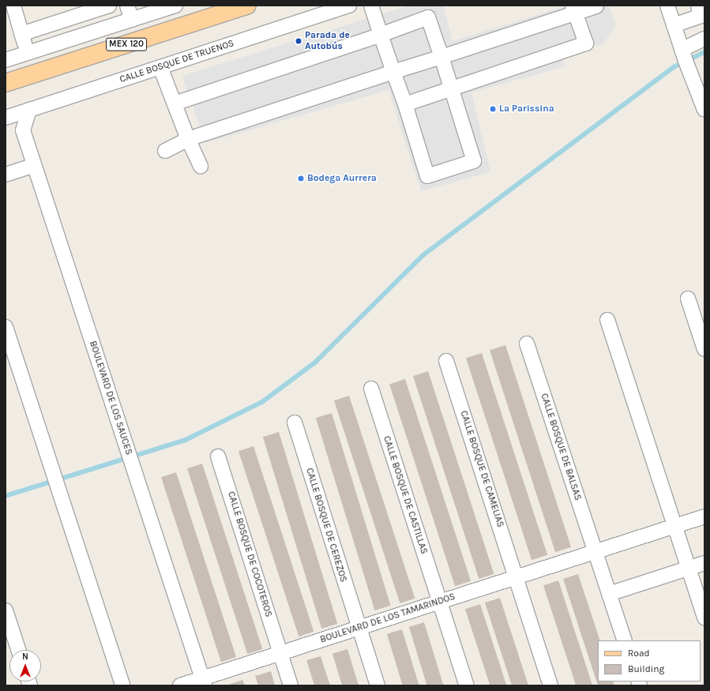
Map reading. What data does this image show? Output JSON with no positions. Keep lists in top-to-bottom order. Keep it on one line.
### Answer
{"streets":{"main road":["MEX 120"],"street":["CALLE BOSQUE DE TRUENOS","BOULEVARD DE LOS SAUCES","CALLE BOSQUE DE BALSAS","CALLE BOSQUE DE CAMELIAS","CALLE BOSQUE DE CASTILLAS","CALLE BOSQUE DE CEREZOS","CALLE BOSQUE DE COCOTEROS","BOULEVARD DE LOS TAMARINDOS"]},"crossings":[["CALLE BOSQUE DE TRUENOS","BOULEVARD DE LOS SAUCES"],["BOULEVARD DE LOS SAUCES","BOULEVARD DE LOS TAMARINDOS"],["CALLE BOSQUE DE BALSAS","BOULEVARD DE LOS TAMARINDOS"],["CALLE BOSQUE DE CAMELIAS","BOULEVARD DE LOS TAMARINDOS"],["CALLE BOSQUE DE CASTILLAS","BOULEVARD DE LOS TAMARINDOS"],["CALLE BOSQUE DE CEREZOS","BOULEVARD DE LOS TAMARINDOS"],["CALLE BOSQUE DE COCOTEROS","BOULEVARD DE LOS TAMARINDOS"]],"places":["Parada de Autobús","La Parissina","Bodega Aurrera"],"legend":["Road","Building"],"north":"top"}
